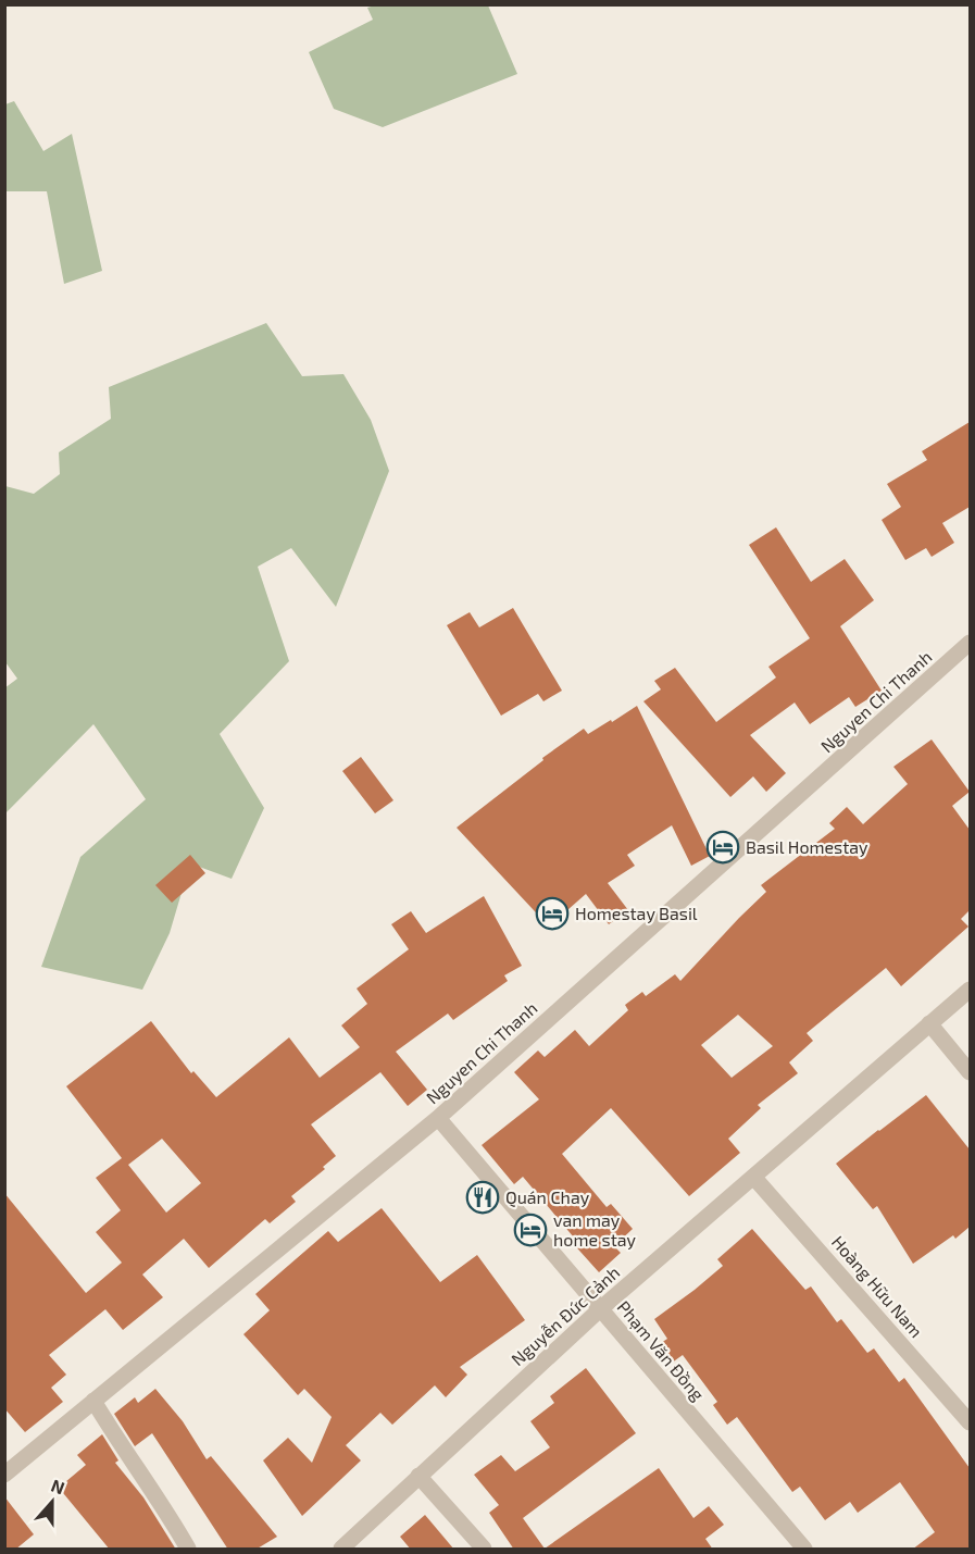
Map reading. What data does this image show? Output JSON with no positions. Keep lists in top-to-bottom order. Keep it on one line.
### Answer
{"streets":{"street":["Nguyen Chi Thanh","Hoàng Hữu Nam","Nguyễn Đức Cảnh","Phạm Văn Đồng"]},"crossings":[["Nguyen Chi Thanh","Phạm Văn Đồng"],["Hoàng Hữu Nam","Nguyễn Đức Cảnh"],["Nguyễn Đức Cảnh","Phạm Văn Đồng"]],"places":{"hotel":["Basil Homestay","Homestay Basil","van may home stay"],"restaurant":["Quán Chay"]},"north":"top"}
